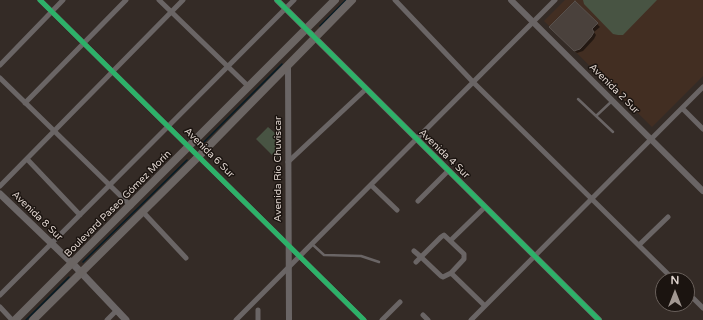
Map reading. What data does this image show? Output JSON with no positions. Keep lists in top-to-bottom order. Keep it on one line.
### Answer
{"streets":{"main road":["Boulevard Paseo Gómez Morín","Avenida 8 Sur"],"street":["Avenida 2 Sur","Avenida 6 Sur","Avenida 4 Sur","Avenida Río Chuviscar"]},"crossings":[["Avenida 6 Sur","Avenida Río Chuviscar"],["Avenida 6 Sur","Boulevard Paseo Gómez Morín"],["Avenida 4 Sur","Boulevard Paseo Gómez Morín"],["Boulevard Paseo Gómez Morín","Avenida 8 Sur"]],"north":"top"}
